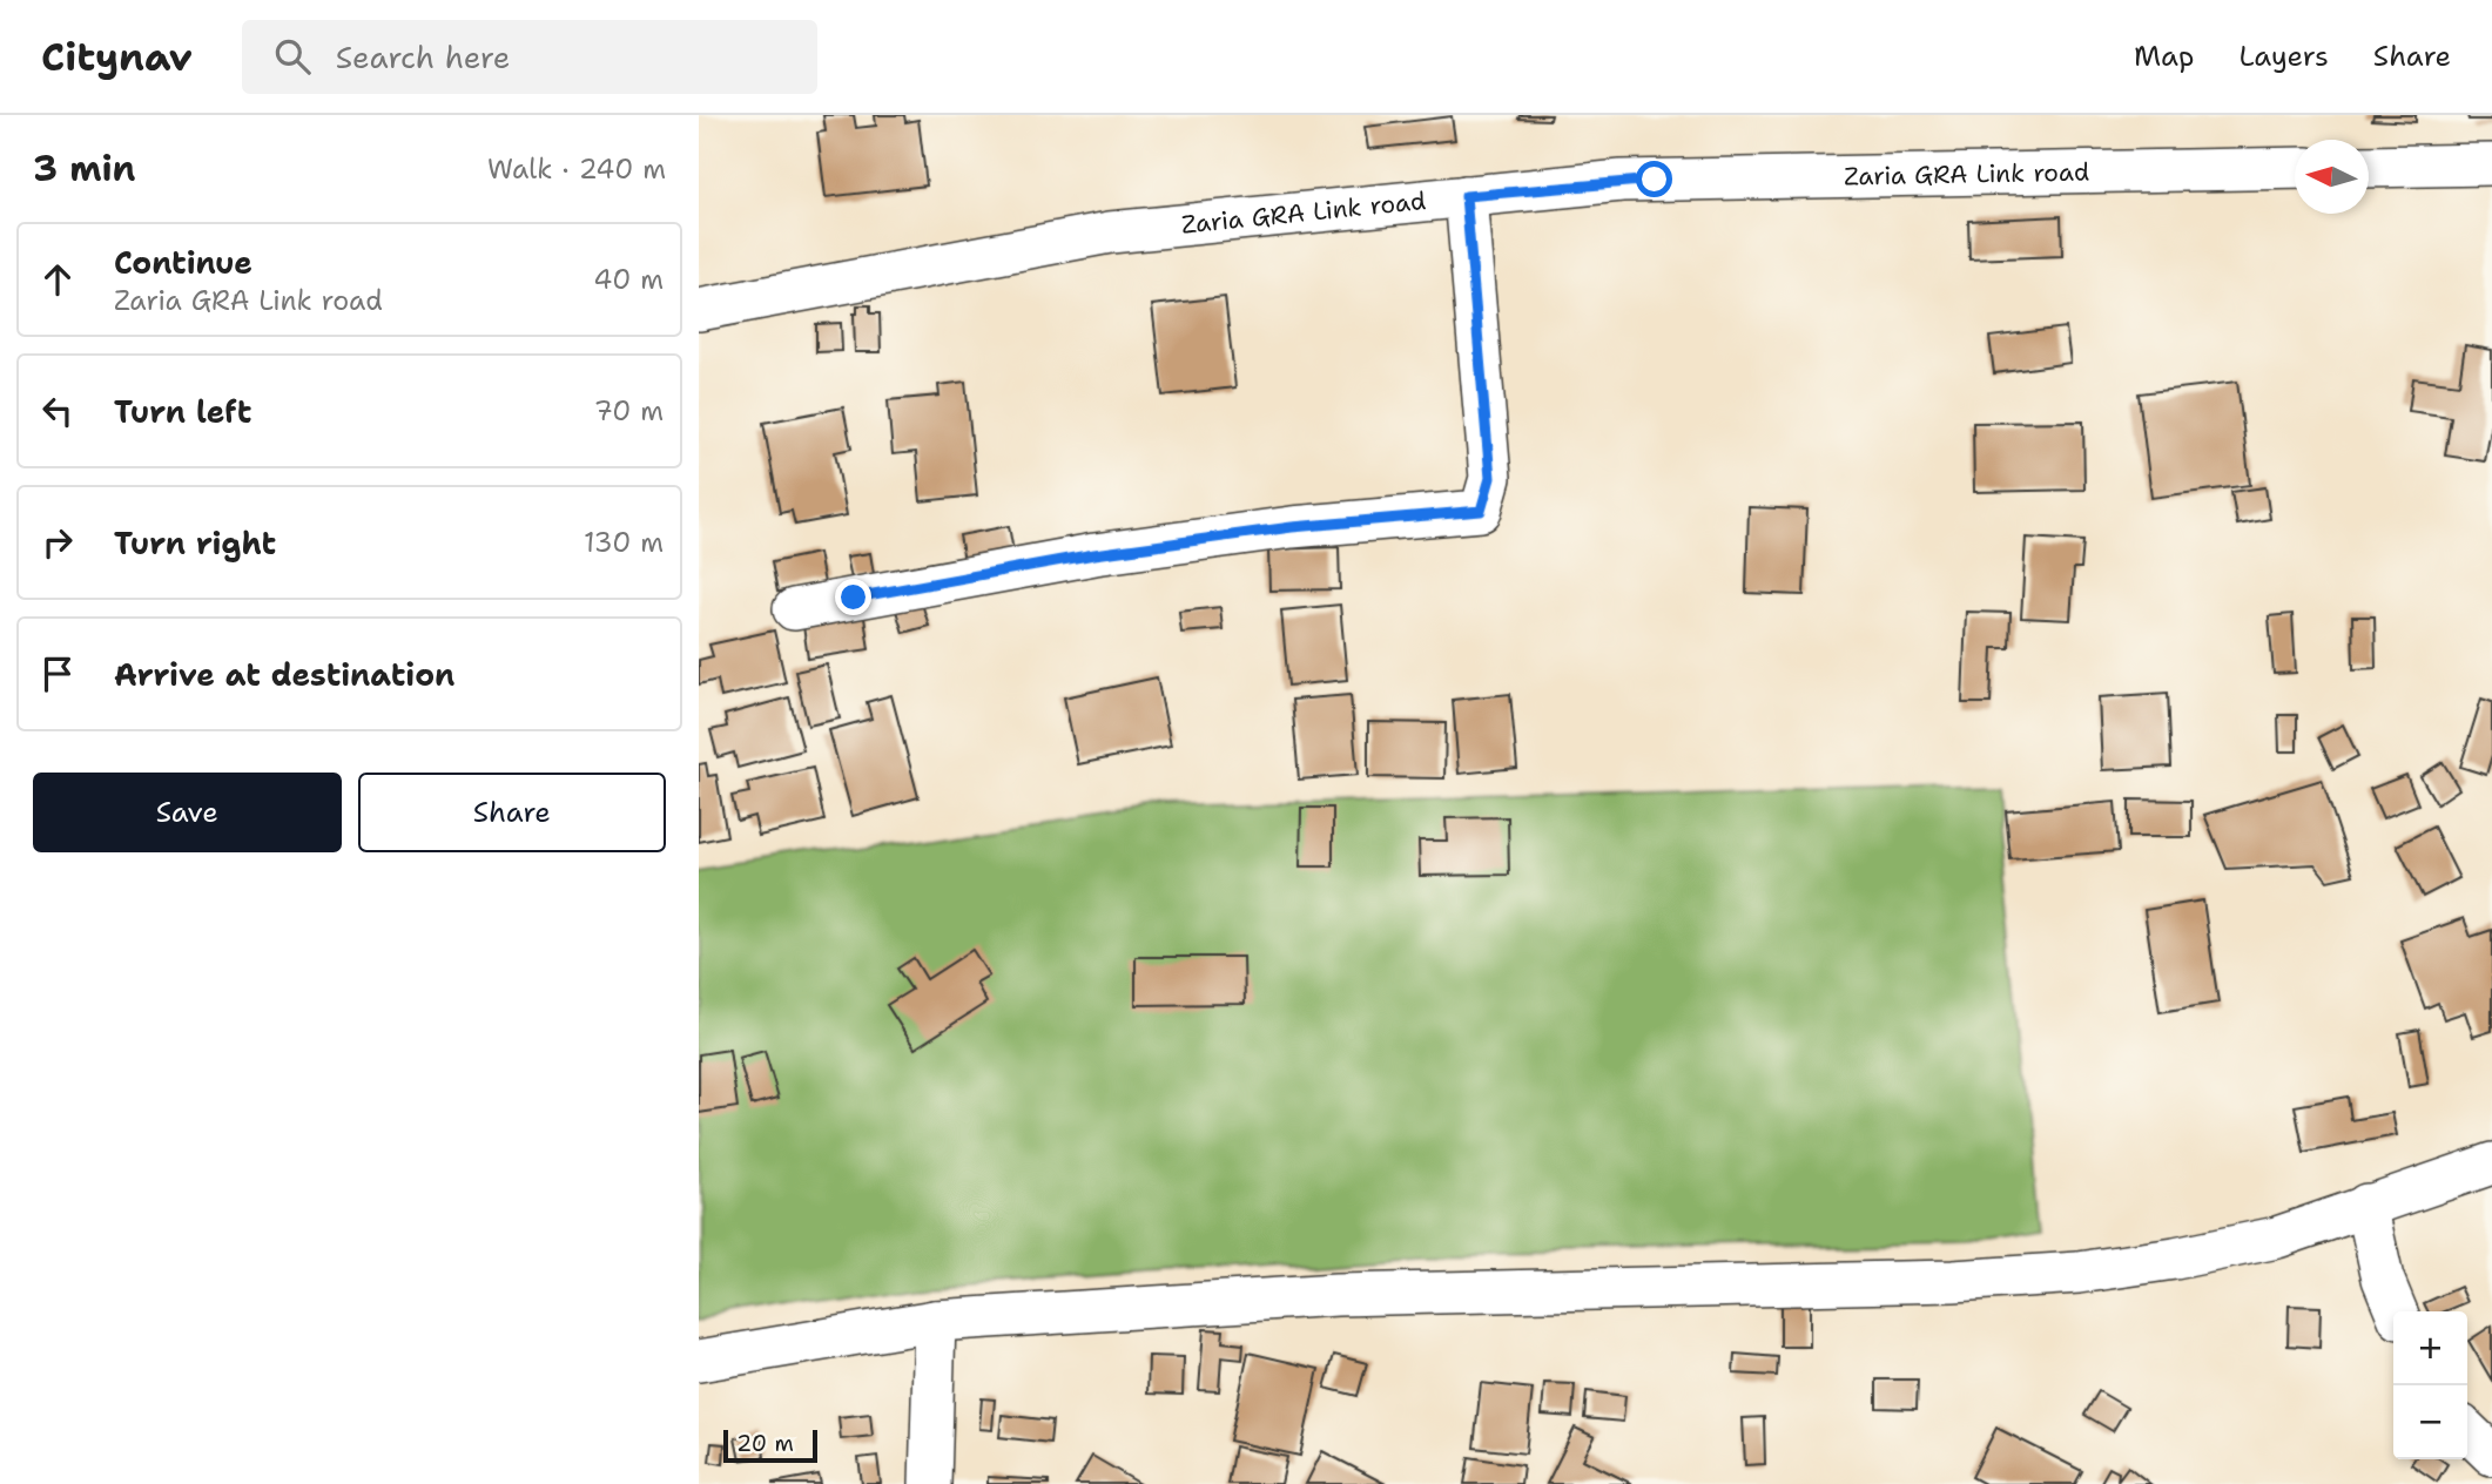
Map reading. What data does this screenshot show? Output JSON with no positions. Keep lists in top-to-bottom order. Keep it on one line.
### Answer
{"streets":{"street":["Zaria GRA Link road"]},"scale_bar":"20 m","north":"left","page":{"header":"Citynav","search":"Search here","nav":["Map","Layers","Share"],"heading":["3 min","Walk · 240 m"],"list":[["Continue","Zaria GRA Link road","40 m"],["Turn left","70 m"],["Turn right","130 m"],"Arrive at destination"],"buttons":["Save","Share"],"map_buttons":["+","−"],"scale":"20 m"}}
